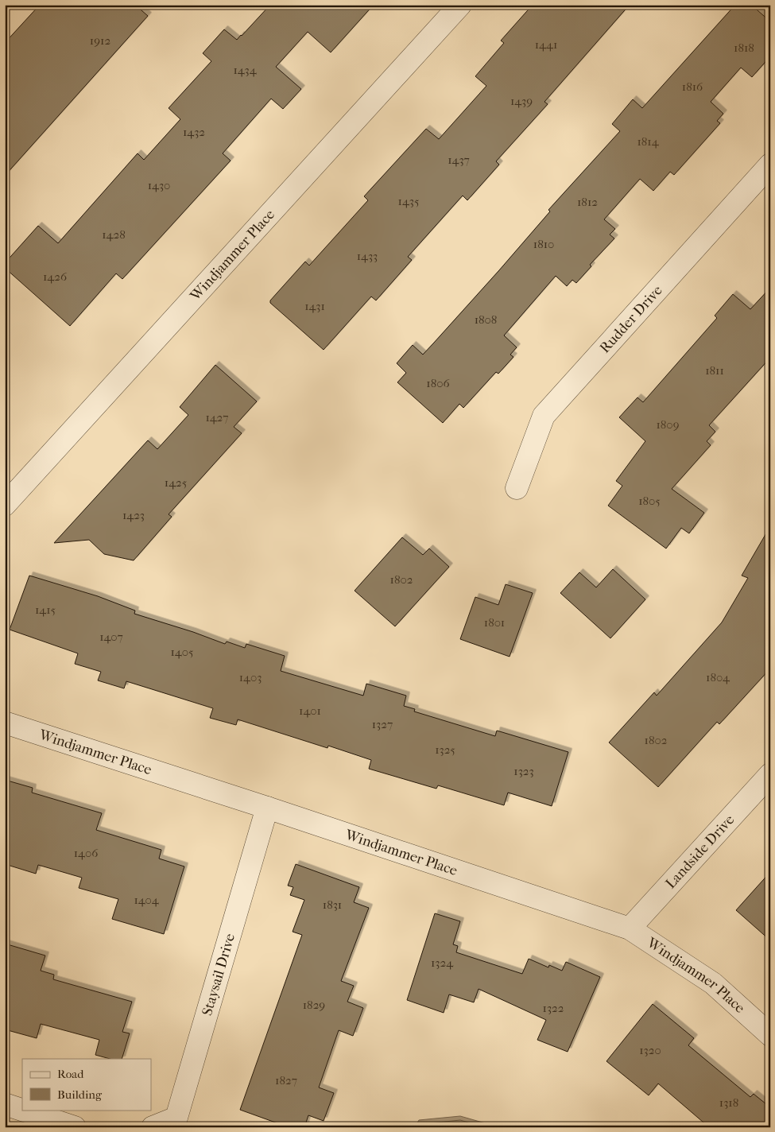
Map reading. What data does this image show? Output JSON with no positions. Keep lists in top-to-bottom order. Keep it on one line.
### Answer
{"streets":{"street":["Windjammer Place","Rudder Drive","Landside Drive","Staysail Drive"]},"crossings":[["Windjammer Place","Landside Drive"],["Windjammer Place","Staysail Drive"]],"house_numbers":["1912","1441","1818","1434","1816","1439","1432","1814","1437","1430","1435","1812","1428","1810","1433","1426","1431","1808","1811","1806","1427","1809","1425","1805","1423","1802","1415","1801","1407","1405","1403","1804","1401","1327","1802","1325","1323","1406","1404","1831","1324","1829","1322","1320","1827","1318"],"legend":["Road","Building"]}
